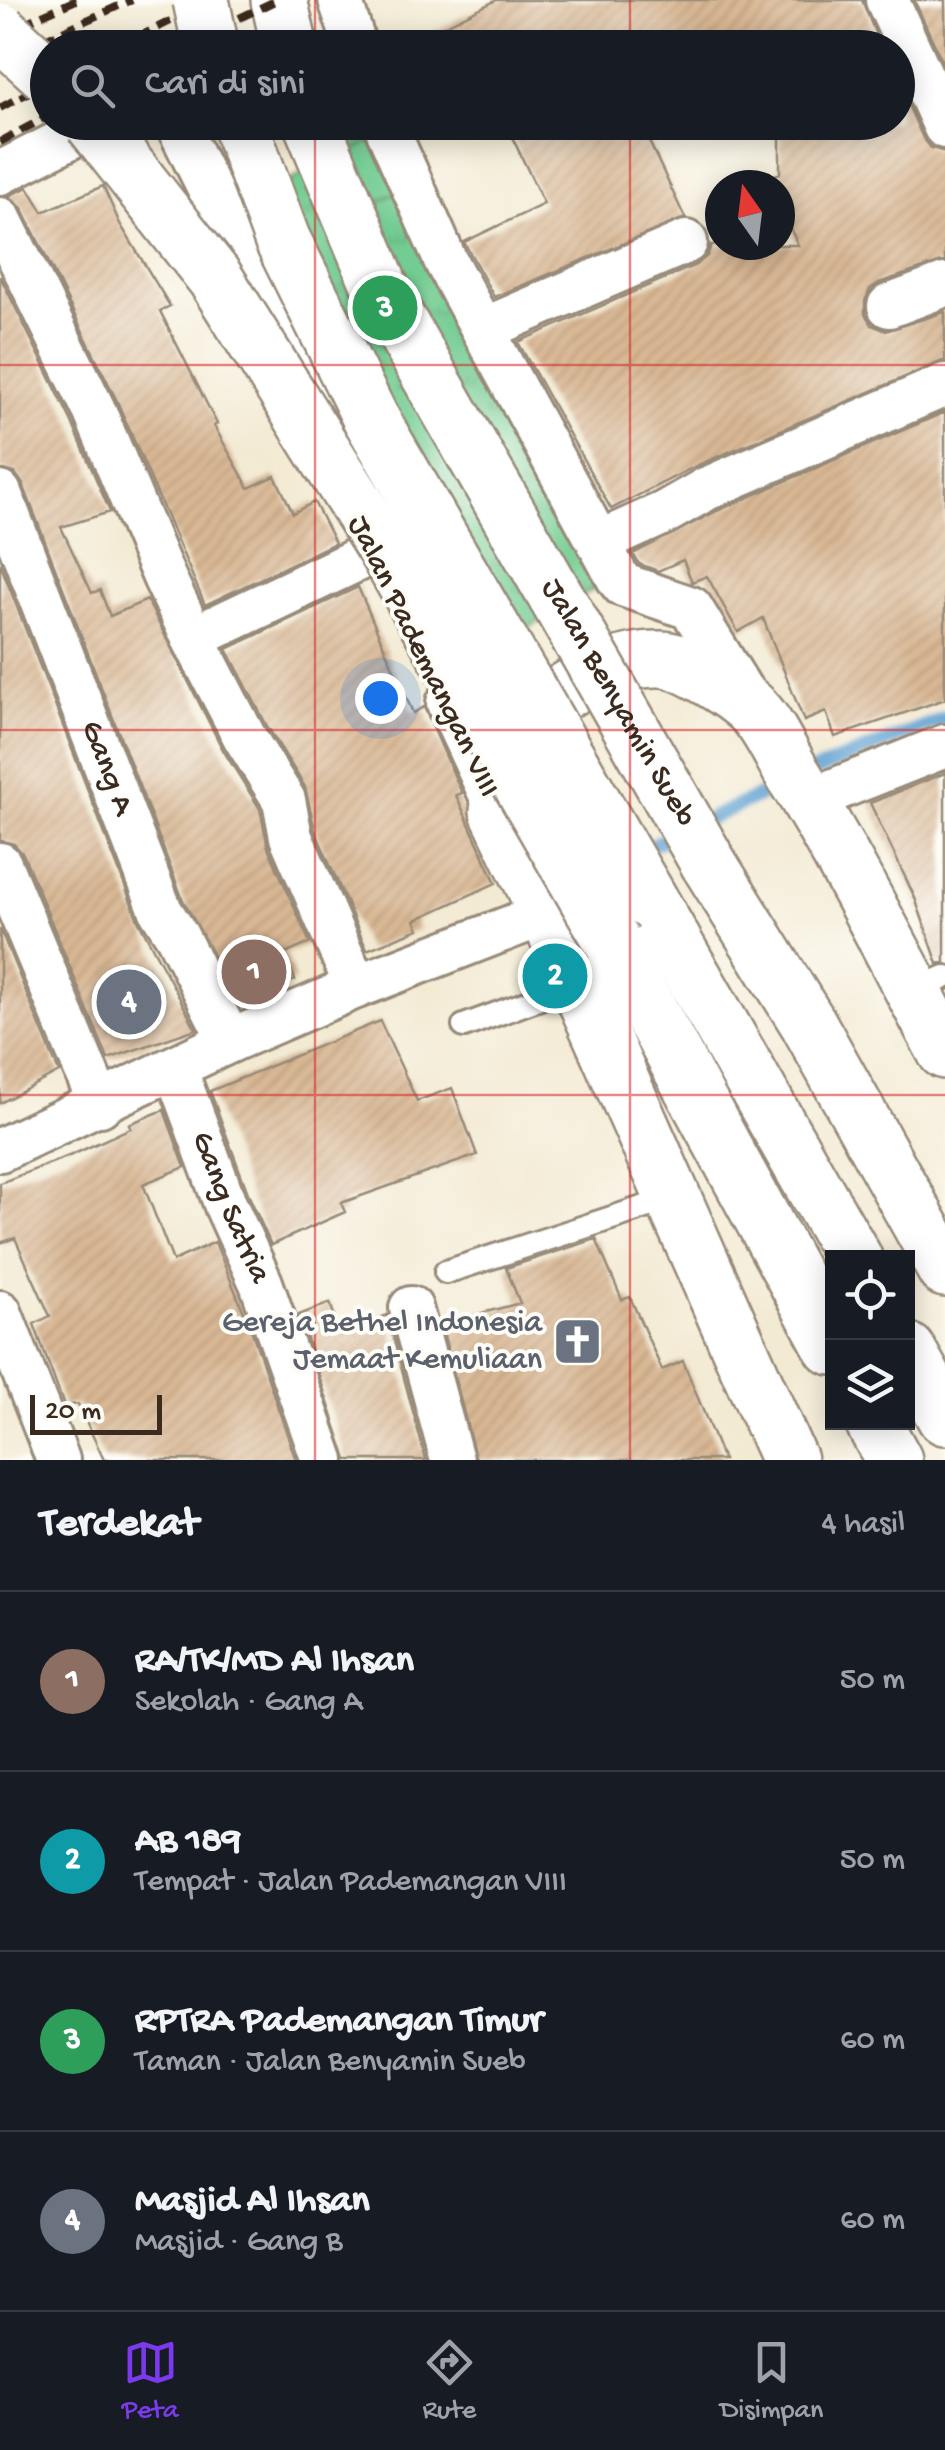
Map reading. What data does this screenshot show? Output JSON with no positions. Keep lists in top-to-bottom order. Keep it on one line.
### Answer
{"streets":{"main road":["Jalan Pademangan VIII","Jalan Benyamin Sueb"],"street":["Gang A","Gang Satria"]},"places":{"church":["Gereja Bethel Indonesia Jemaat Kemuliaan"]},"scale_bar":"20 m","north":"top","page":{"search":"Cari di sini","pins":["3","1","2","4"],"scale":"20 m","heading":["Terdekat","4 hasil"],"list":[{"mark":"1","name":"RA/TK/MD Al Ihsan","note":"Sekolah · Gang A","value":"50 m"},{"mark":"2","name":"AB 189","note":"Tempat · Jalan Pademangan VIII","value":"50 m"},{"mark":"3","name":"RPTRA Pademangan Timur","note":"Taman · Jalan Benyamin Sueb","value":"60 m"},{"mark":"4","name":"Masjid Al Ihsan","note":"Masjid · Gang B","value":"60 m"}],"nav":["Peta","Rute","Disimpan"]}}
